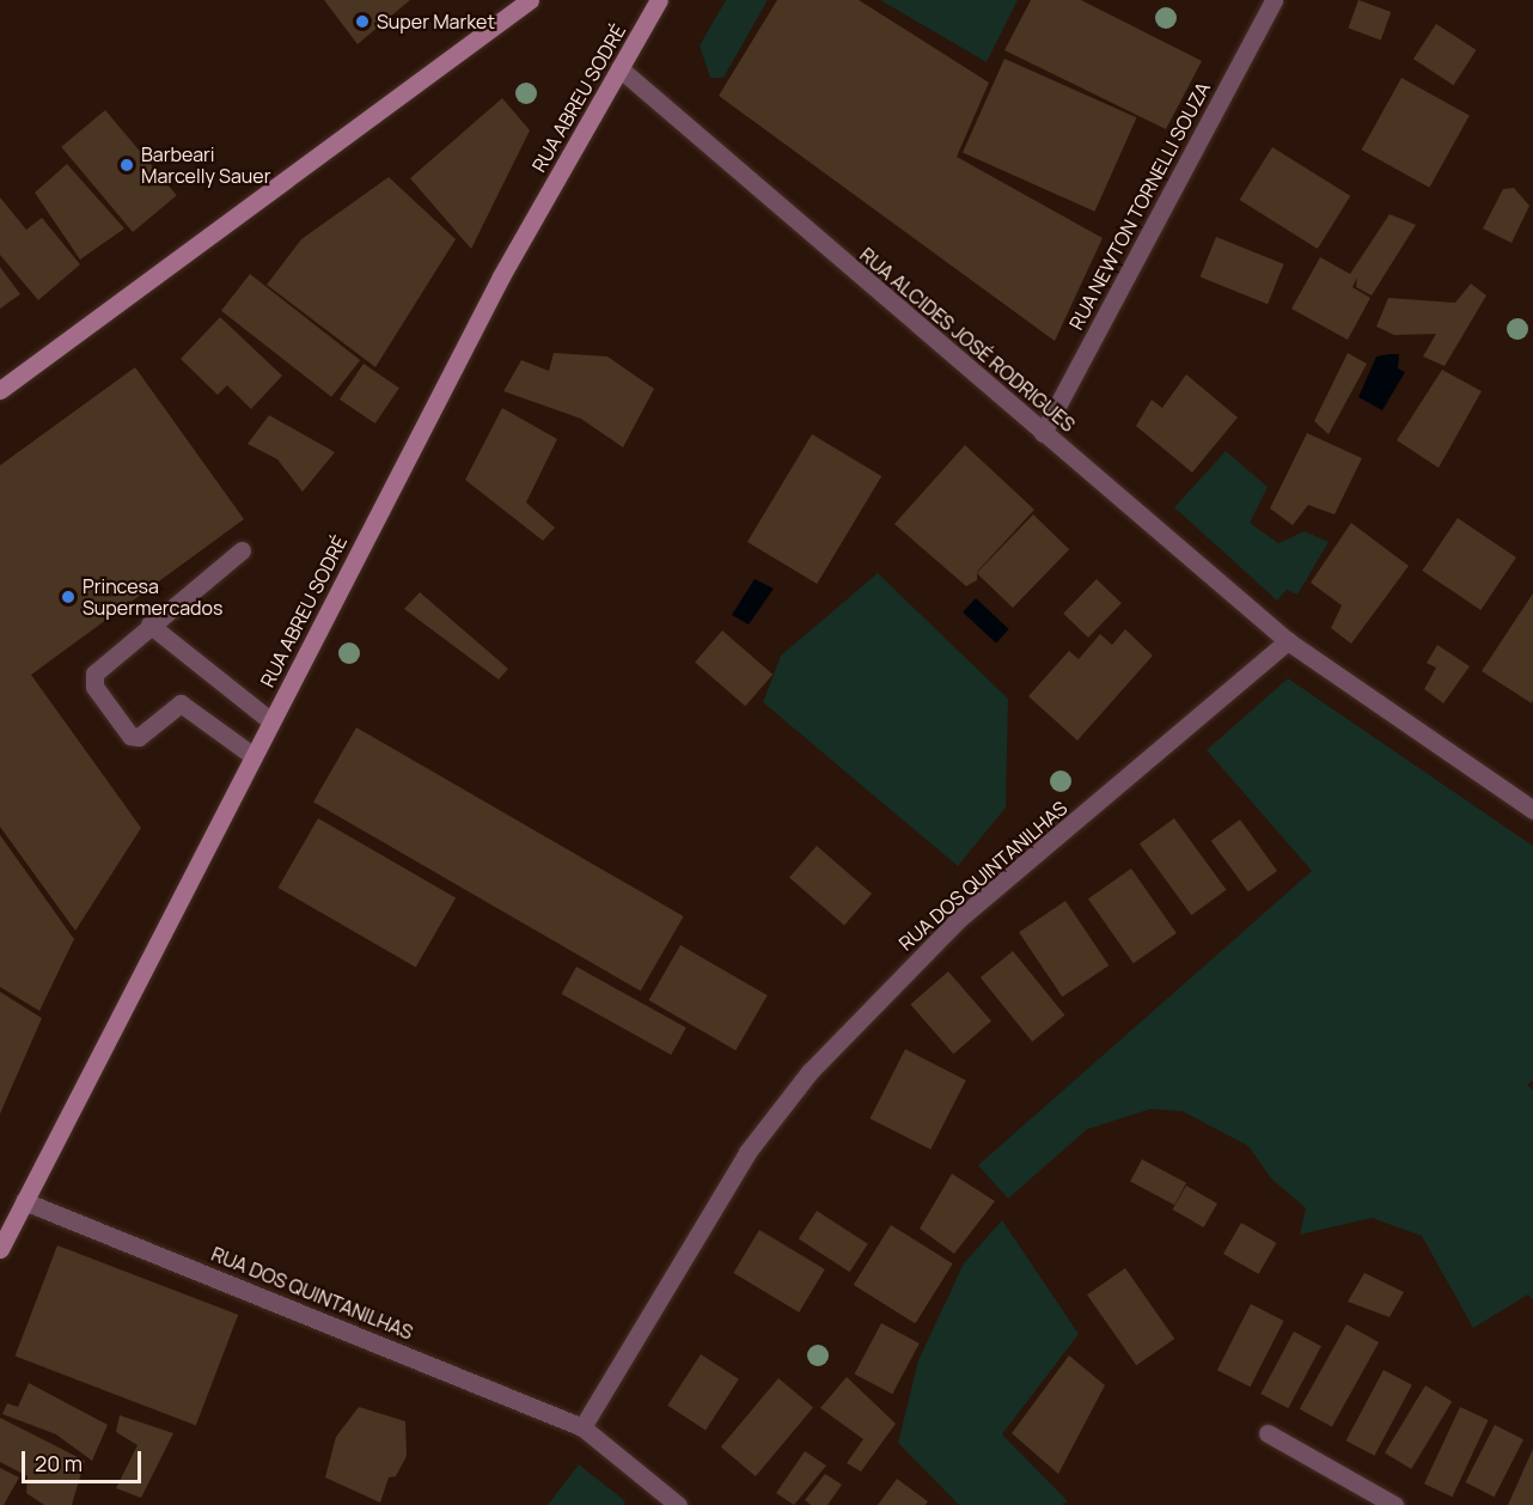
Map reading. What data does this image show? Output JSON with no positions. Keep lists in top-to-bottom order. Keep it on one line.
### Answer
{"streets":{"main road":["RUA ABREU SODRÉ"],"street":["RUA NEWTON TORNELLI SOUZA","RUA ALCIDES JOSÉ RODRIGUES","RUA DOS QUINTANILHAS"]},"crossings":[["RUA ABREU SODRÉ","RUA ALCIDES JOSÉ RODRIGUES"],["RUA ABREU SODRÉ","RUA DOS QUINTANILHAS"],["RUA NEWTON TORNELLI SOUZA","RUA ALCIDES JOSÉ RODRIGUES"],["RUA ALCIDES JOSÉ RODRIGUES","RUA DOS QUINTANILHAS"]],"places":["Super Market","Barbeari Marcelly Sauer","Princesa Supermercados"],"scale_bar":"20 m"}
